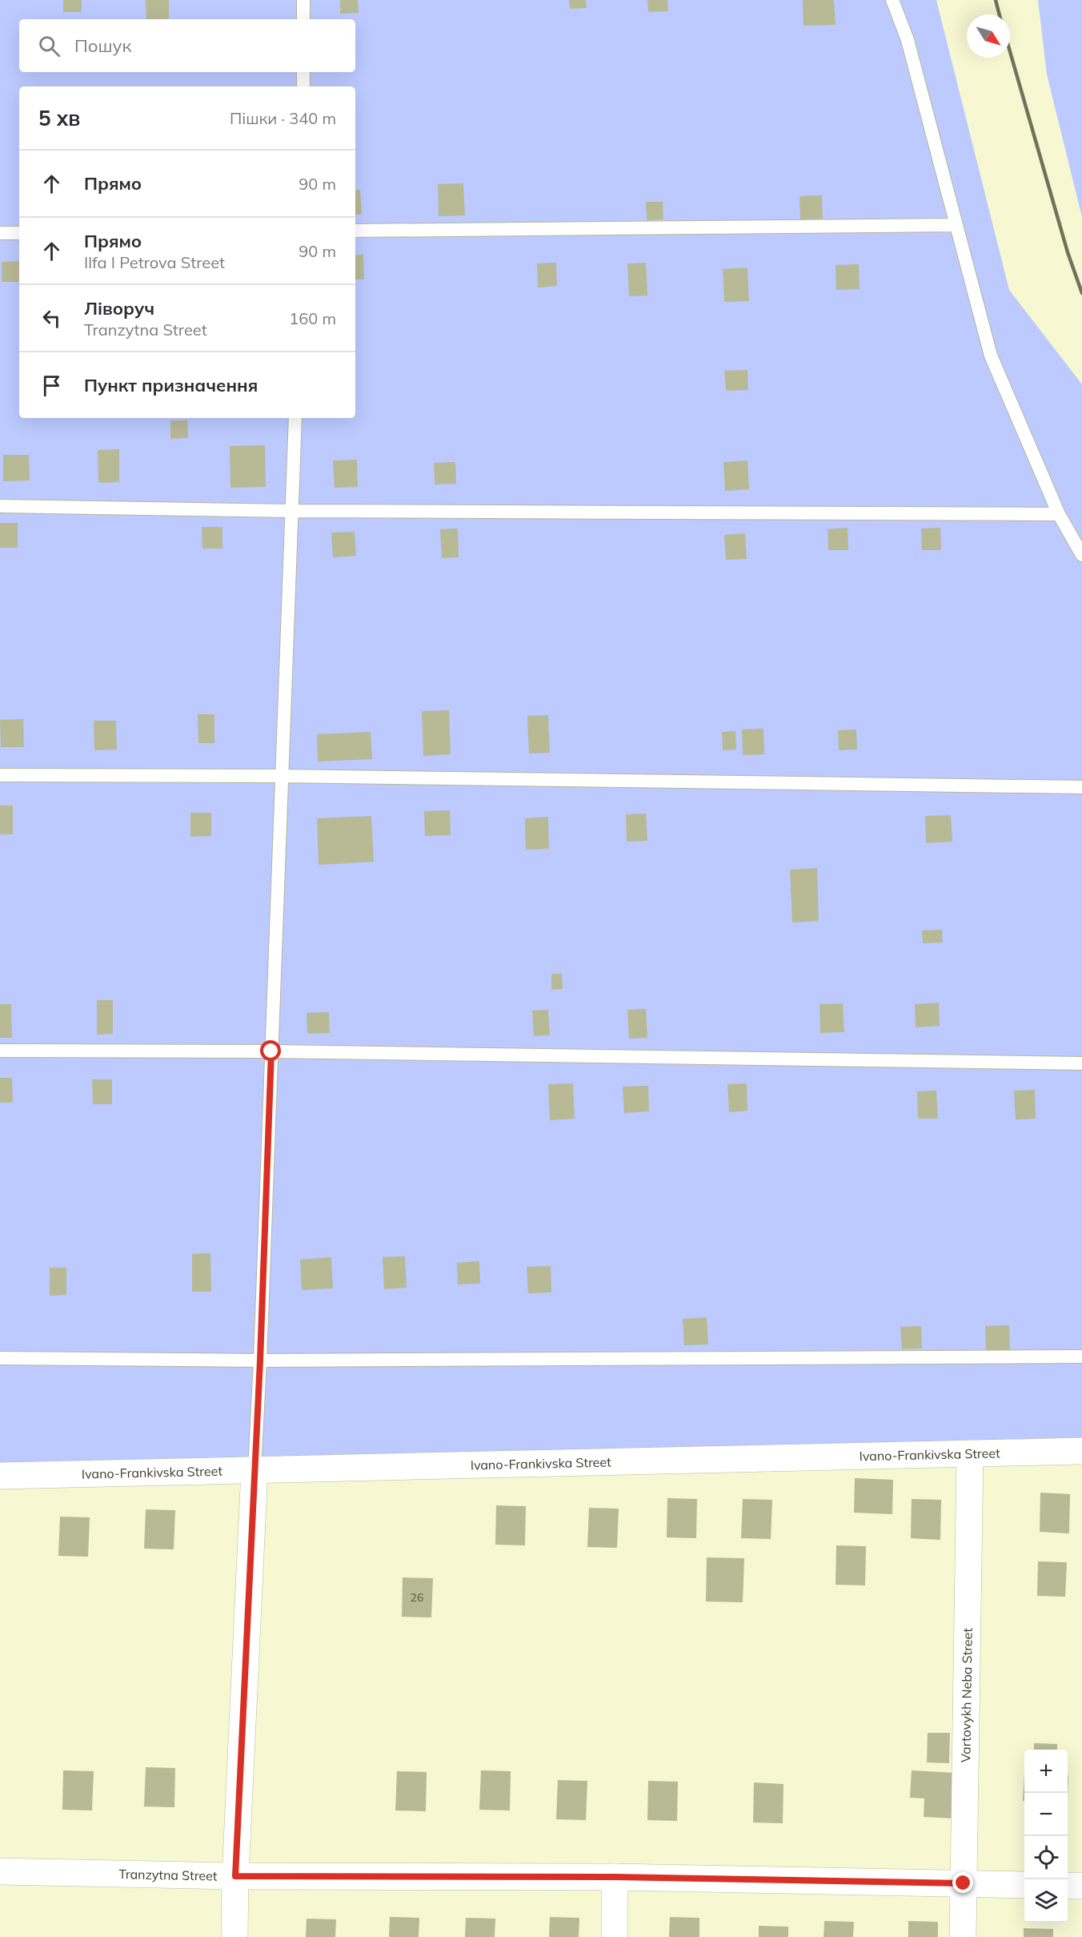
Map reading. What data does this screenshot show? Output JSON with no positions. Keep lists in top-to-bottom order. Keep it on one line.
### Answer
{"streets":{"street":["Ivano-Frankivska Street","Vartovykh Neba Street","Tranzytna Street"]},"crossings":[["Ivano-Frankivska Street","Vartovykh Neba Street"],["Vartovykh Neba Street","Tranzytna Street"]],"house_numbers":["26"],"north":"bottom right","page":{"search":"Пошук","heading":["5 хв","Пішки · 340 m"],"list":[["Прямо","90 m"],["Прямо","Ilfa I Petrova Street","90 m"],["Ліворуч","Tranzytna Street","160 m"],"Пункт призначення"],"map_buttons":["+","−"]}}
